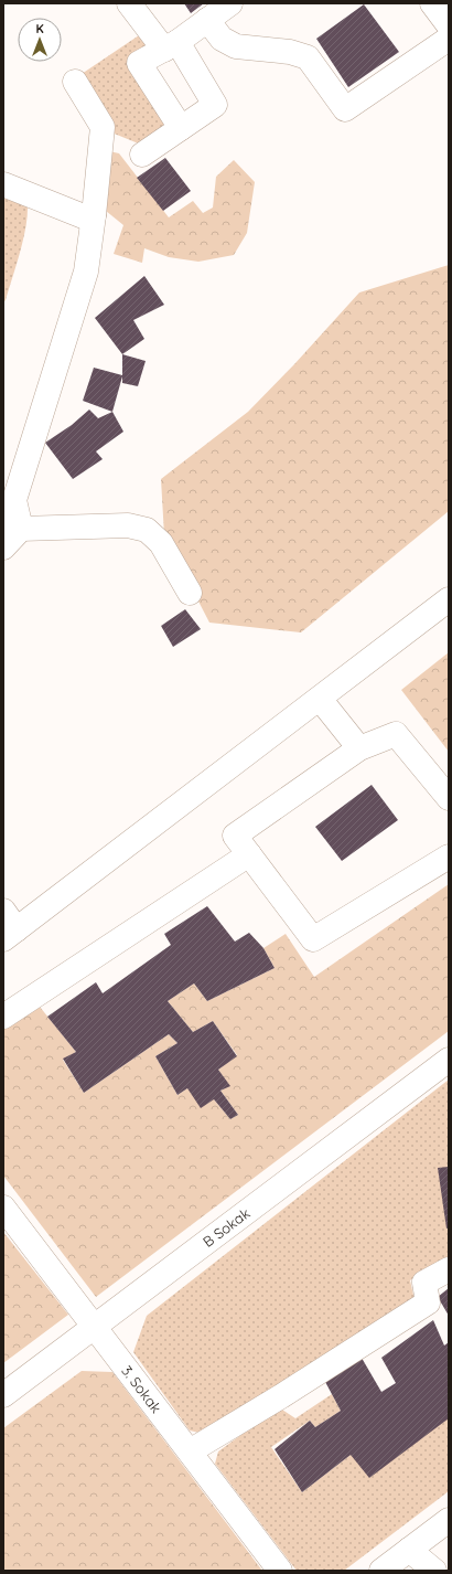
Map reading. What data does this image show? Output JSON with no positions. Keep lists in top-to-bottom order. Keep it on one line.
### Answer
{"streets":{"street":["B Sokak","3. Sokak"]},"crossings":[["B Sokak","3. Sokak"]],"north":"top"}
